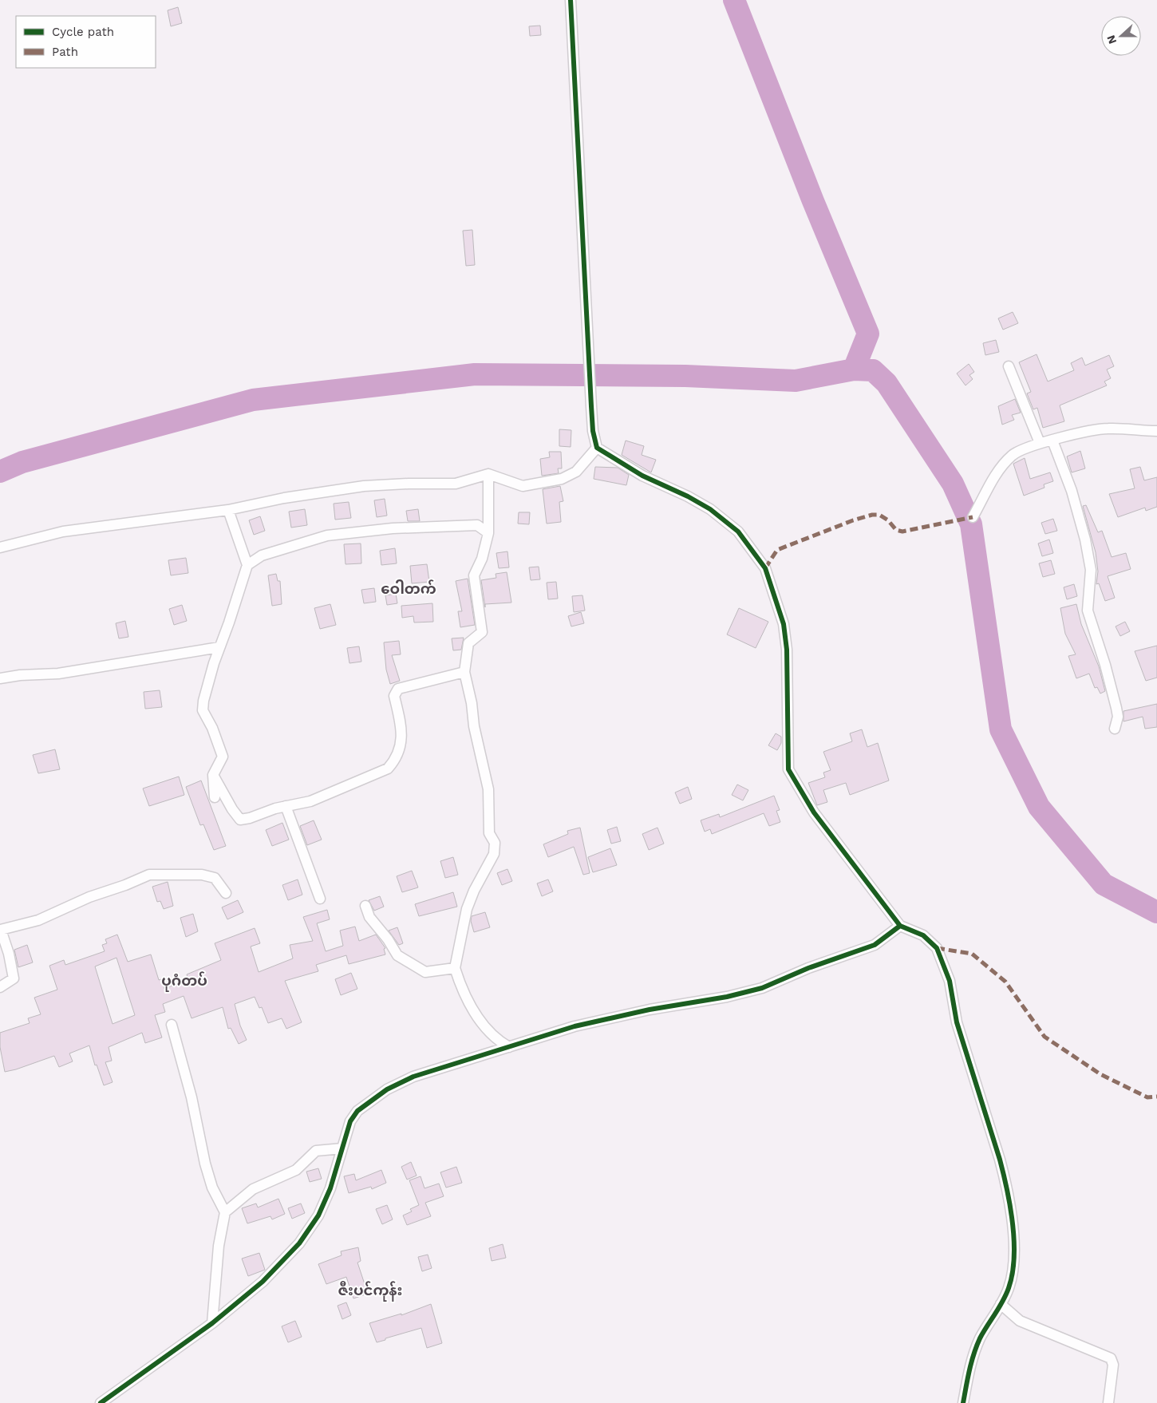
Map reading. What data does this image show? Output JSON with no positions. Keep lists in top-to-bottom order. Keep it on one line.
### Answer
{"districts":["ဝေါတက်","ပုဂံတပ်","ဇီးပင်ကုန်း"],"legend":["Cycle path","Path"],"north":"left"}
